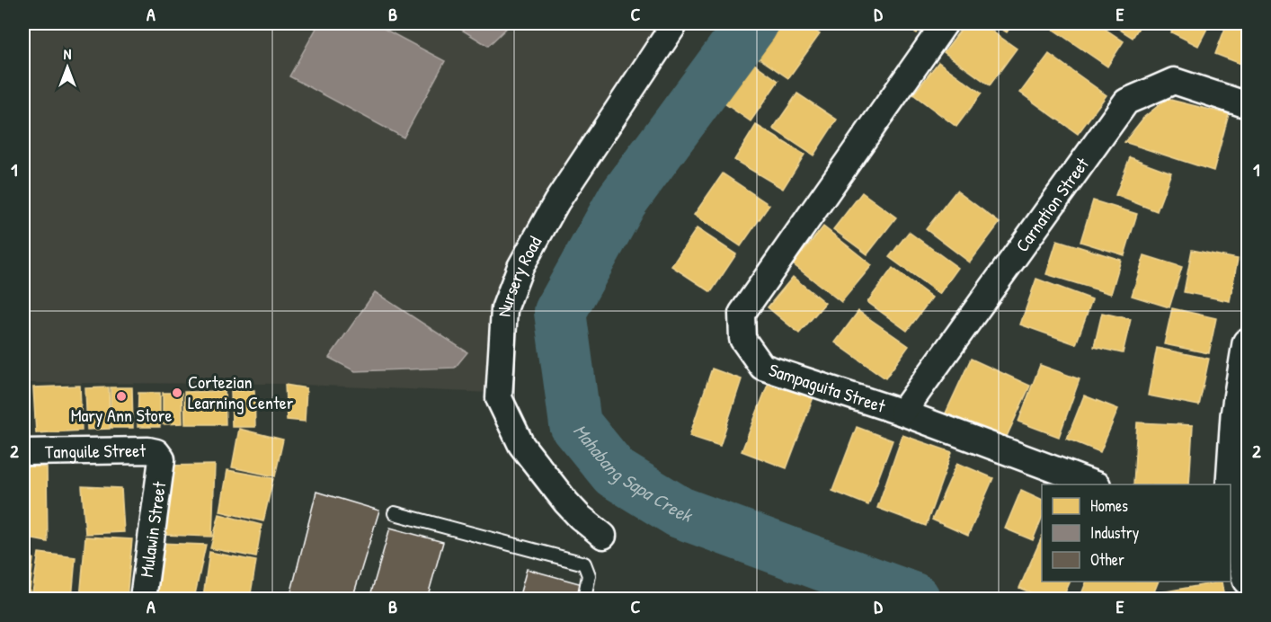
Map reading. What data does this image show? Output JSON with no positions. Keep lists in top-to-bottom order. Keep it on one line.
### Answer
{"streets":{"street":["Carnation Street","Nursery Road","Sampaguita Street","Tanguile Street","Mulawin Street"]},"crossings":[["Carnation Street","Sampaguita Street"],["Tanguile Street","Mulawin Street"]],"water":["Mahabang Sapa Creek"],"places":["Cortezian Learning Center","Mary Ann Store"],"legend":["Homes","Industry","Other"],"north":"top","grid":{"columns":["A","B","C","D","E"],"rows":["1","2"]}}
